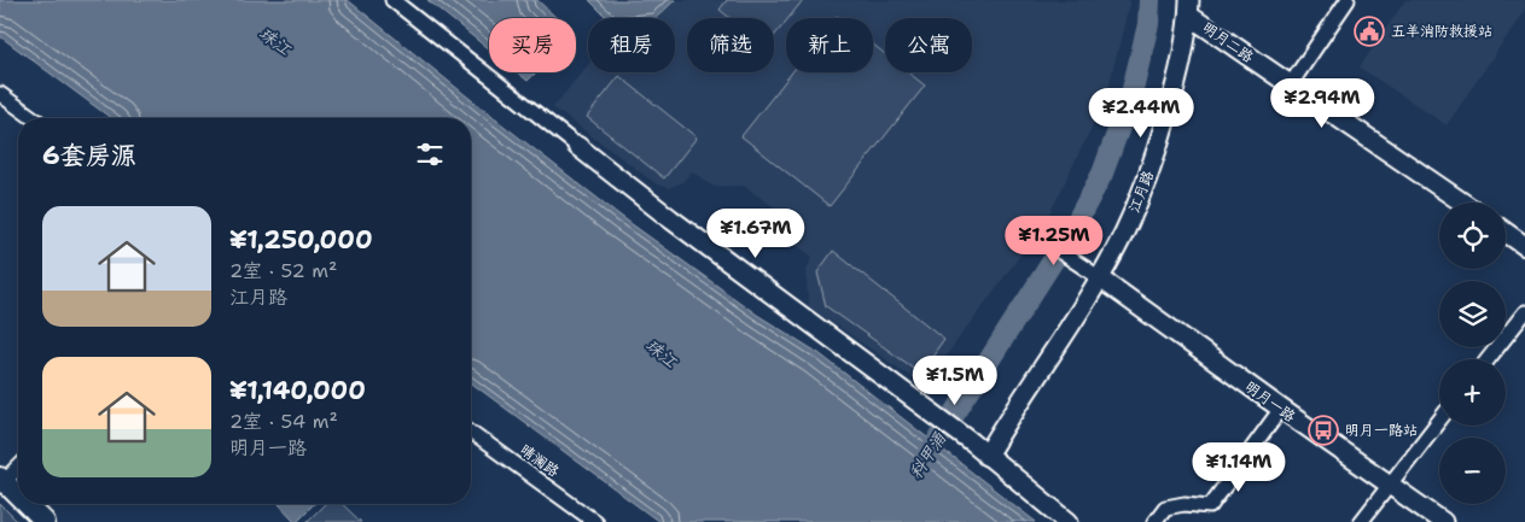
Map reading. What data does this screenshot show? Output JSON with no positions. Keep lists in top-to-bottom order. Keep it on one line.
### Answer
{"streets":{"street":["明月二路","江月路","明月一路","晴澜路"]},"crossings":[["明月二路","江月路"],["江月路","明月一路"]],"water":["珠江","科甲涌"],"places":{"public building":["五羊消防救援站"],"bus stop":["明月一路站"]},"page":{"chip":["买房","租房","筛选","新上","公寓"],"price":["¥2.94M","¥2.44M","¥1.67M","¥1.25M","¥1.5M","¥1.14M"],"heading":"6套房源","list":[{"name":"¥1,250,000","note":"2室 · 52 m² · 江月路"},{"name":"¥1,140,000","note":"2室 · 54 m² · 明月一路"}],"map_buttons":["+","−"]}}
